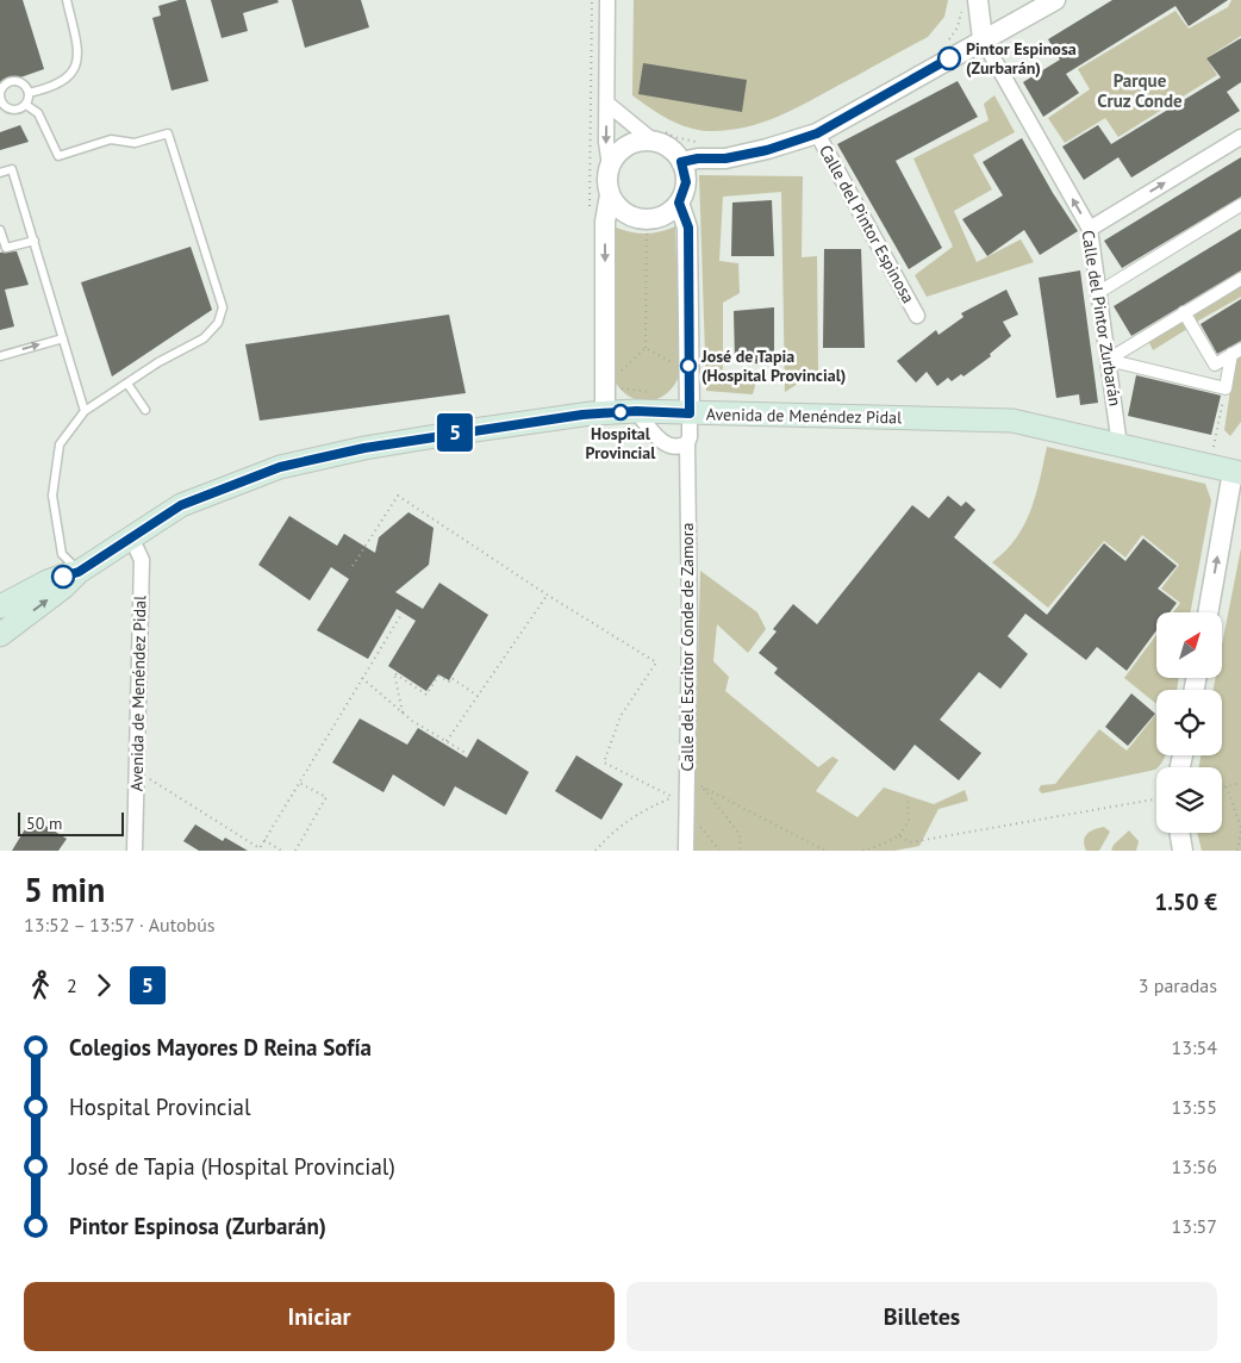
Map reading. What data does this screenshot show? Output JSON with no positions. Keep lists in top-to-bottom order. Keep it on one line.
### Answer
{"streets":{"main road":["Avenida de Menéndez Pidal"],"street":["Calle del Pintor Espinosa","Calle del Pintor Zurbarán","Calle del Escritor Conde de Zamora"]},"crossings":[["Calle del Pintor Espinosa","Calle del Pintor Zurbarán"],["Calle del Pintor Zurbarán","Avenida de Menéndez Pidal"],["Avenida de Menéndez Pidal","Calle del Escritor Conde de Zamora"]],"one_way":["Calle del Pintor Zurbarán"],"districts":["Parque Cruz Conde"],"places":["Pintor Espinosa (Zurbarán)","José de Tapia (Hospital Provincial)","Hospital Provincial"],"lines":["bus line 5"],"scale_bar":"50 m","north":"top right","page":{"on_map":"5","scale":"50 m","heading":["5 min","13:52 – 13:57 · Autobús","1.50 €"],"legs":["2","5","3 paradas"],"list":[{"name":"Colegios Mayores D Reina Sofía","value":"13:54"},{"name":"Hospital Provincial","value":"13:55"},{"name":"José de Tapia (Hospital Provincial)","value":"13:56"},{"name":"Pintor Espinosa (Zurbarán)","value":"13:57"}],"buttons":["Iniciar","Billetes"]}}
